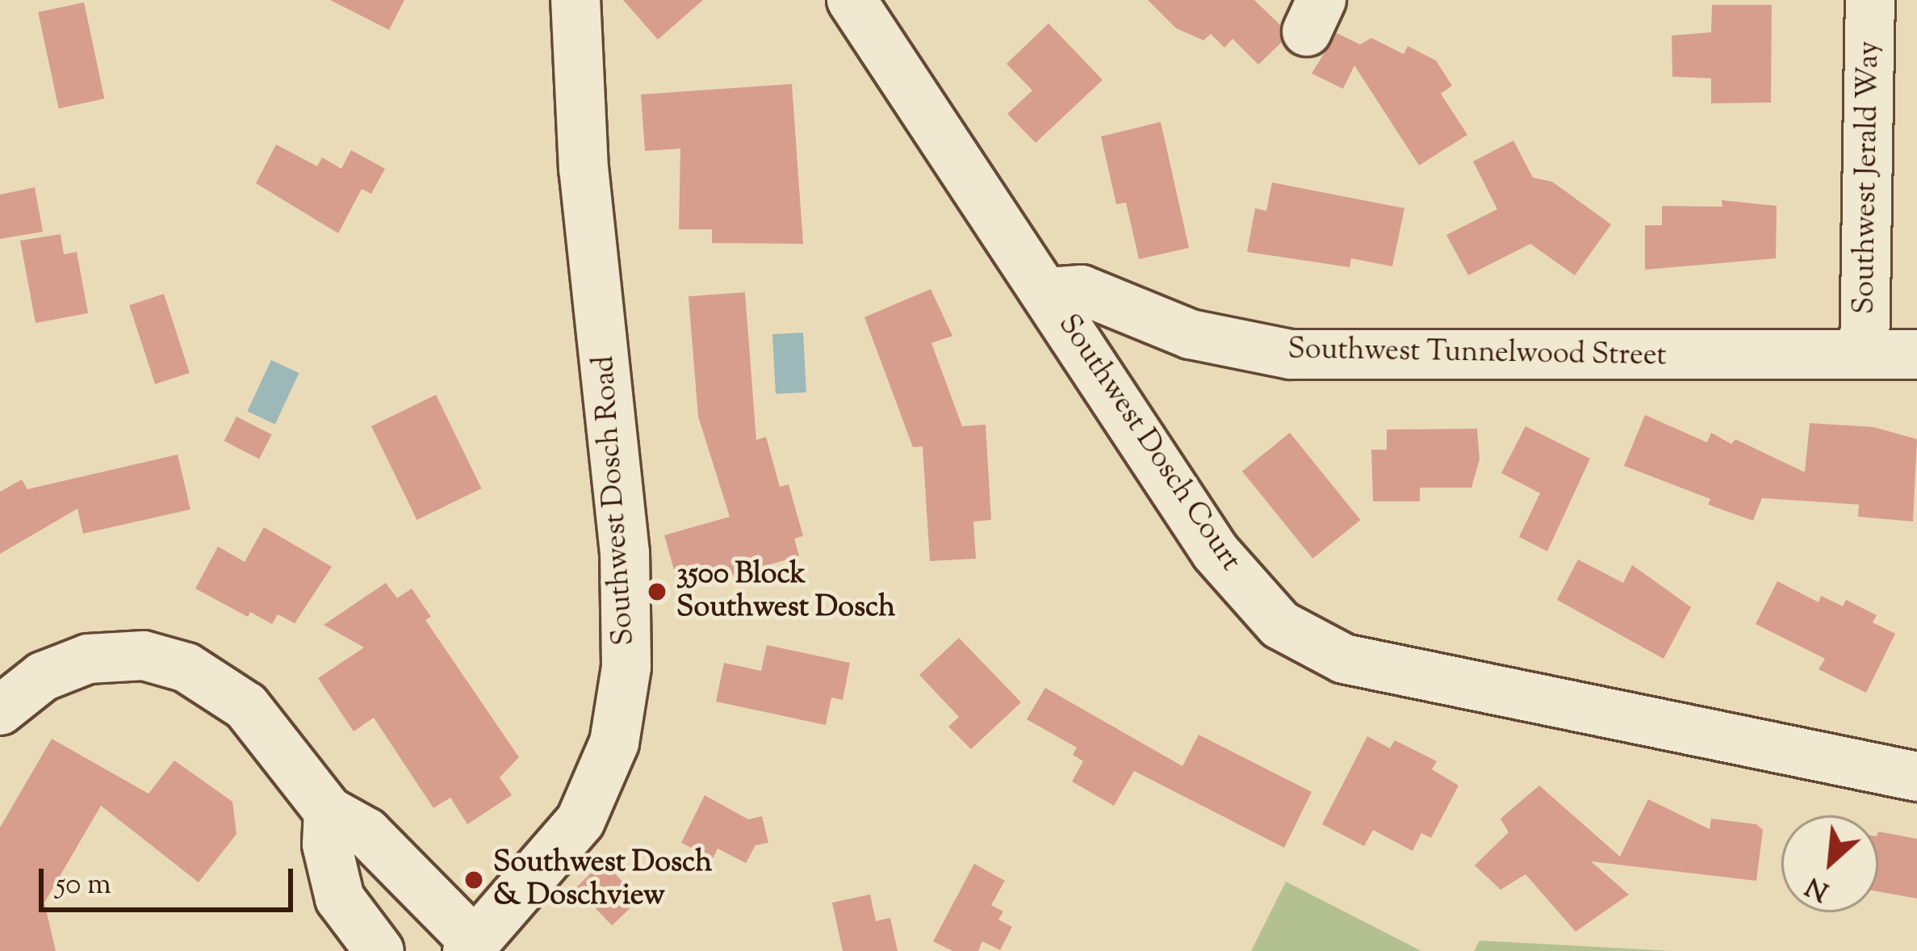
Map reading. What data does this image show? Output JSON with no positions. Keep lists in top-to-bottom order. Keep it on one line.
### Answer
{"streets":{"street":["Southwest Jerald Way","Southwest Tunnelwood Street","Southwest Dosch Court","Southwest Dosch Road"]},"crossings":[["Southwest Jerald Way","Southwest Tunnelwood Street"],["Southwest Tunnelwood Street","Southwest Dosch Court"]],"places":["3500 Block Southwest Dosch","Southwest Dosch & Doschview"],"scale_bar":"50 m","north":"bottom left"}
